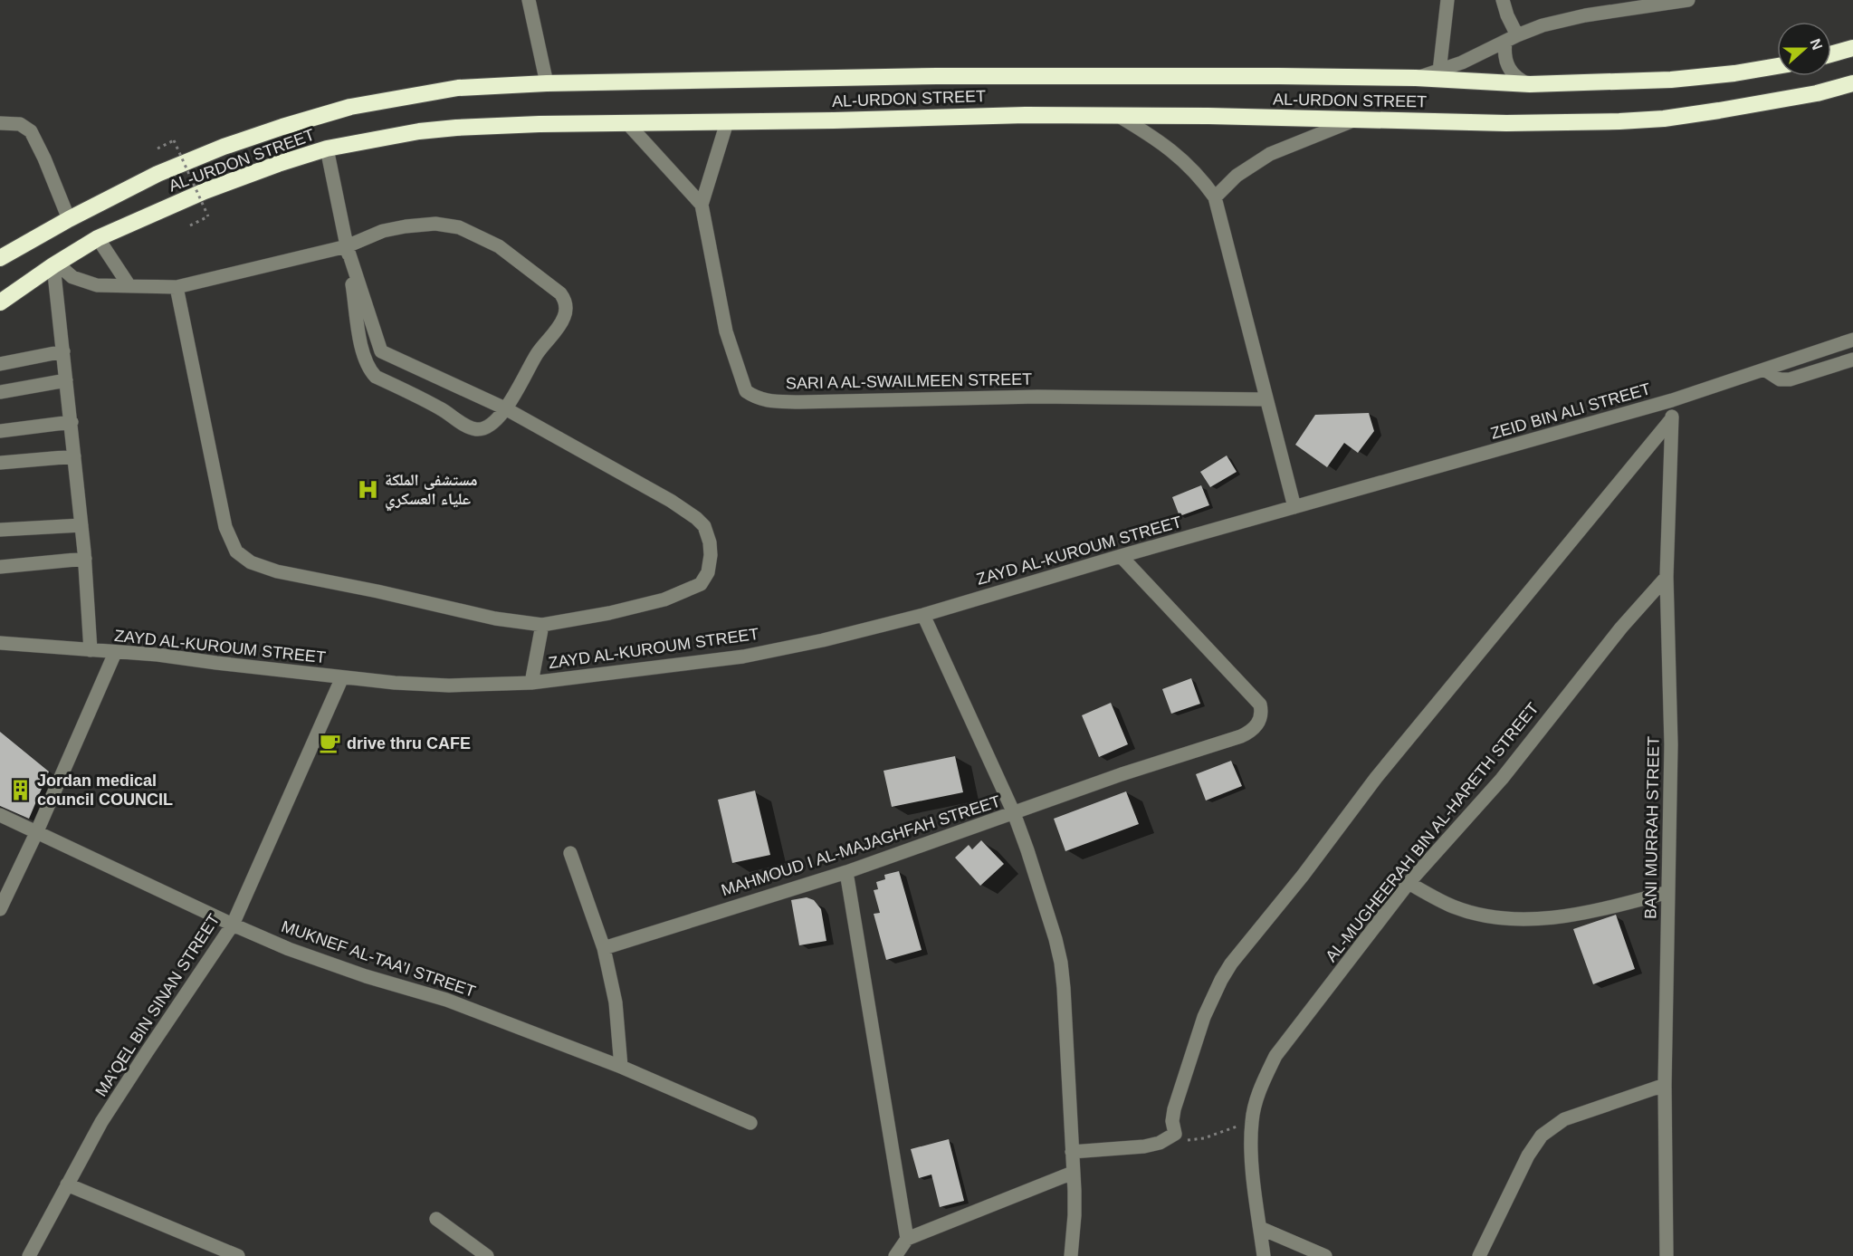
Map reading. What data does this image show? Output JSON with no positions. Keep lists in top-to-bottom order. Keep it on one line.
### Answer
{"streets":{"highway":["AL-URDON STREET"],"street":["SARI A AL-SWAILMEEN STREET","ZEID BIN ALI STREET","ZAYD AL-KUROUM STREET","BANI MURRAH STREET","AL-MUGHEERAH BIN AL-HARETH STREET","MAHMOUD I AL-MAJAGHFAH STREET","MUKNEF AL-TAA’I STREET","MA’QEL BIN SINAN STREET"]},"crossings":[["AL-URDON STREET","SARI A AL-SWAILMEEN STREET"],["ZEID BIN ALI STREET","ZAYD AL-KUROUM STREET"],["ZEID BIN ALI STREET","BANI MURRAH STREET"],["ZAYD AL-KUROUM STREET","MAHMOUD I AL-MAJAGHFAH STREET"],["ZAYD AL-KUROUM STREET","MA’QEL BIN SINAN STREET"],["BANI MURRAH STREET","AL-MUGHEERAH BIN AL-HARETH STREET"],["MUKNEF AL-TAA’I STREET","MA’QEL BIN SINAN STREET"]],"places":{"hospital":["مستشفى الملكة علياء العسكري"],"cafe":["drive thru CAFE"],"building":["Jordan medical council COUNCIL"]},"north":"right"}
